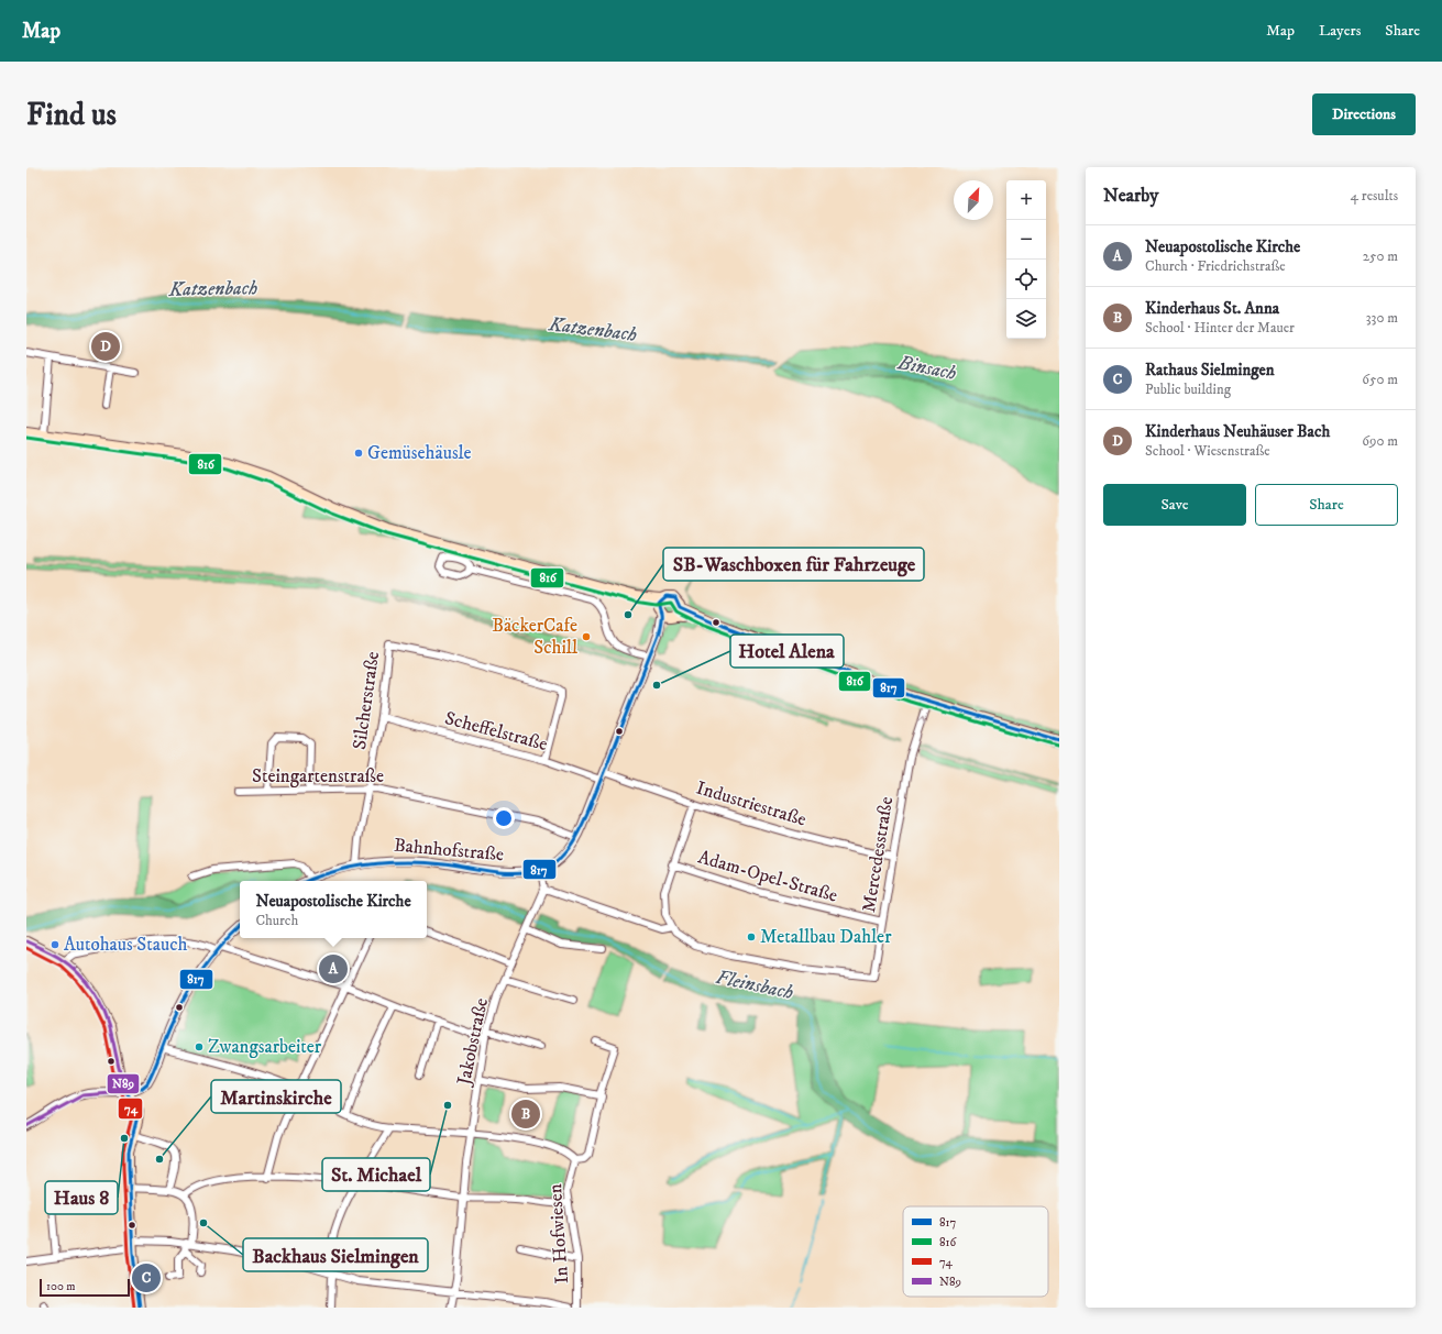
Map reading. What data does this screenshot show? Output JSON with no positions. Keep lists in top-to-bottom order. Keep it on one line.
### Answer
{"streets":{"street":["Silcherstraße","Scheffelstraße","Steingartenstraße","Industriestraße","Bahnhofstraße","Mercedesstraße","Adam-Opel-Straße","Jakobstraße","In Hofwiesen"]},"crossings":[["Silcherstraße","Scheffelstraße"],["Silcherstraße","Steingartenstraße"],["Silcherstraße","Bahnhofstraße"],["Scheffelstraße","Bahnhofstraße"],["Steingartenstraße","Bahnhofstraße"],["Industriestraße","Bahnhofstraße"],["Industriestraße","Mercedesstraße"],["Bahnhofstraße","Jakobstraße"],["Mercedesstraße","Adam-Opel-Straße"]],"water":["Katzenbach","Binsach","Fleinsbach"],"places":["Gemüsehäusle","SB-Waschboxen für Fahrzeuge","BäckerCafe Schill","Hotel Alena","Metallbau Dahler","Autohaus Stauch","Zwangsarbeiter","St. Michael","Haus 8","Martinskirche","Backhaus Sielmingen"],"lines":["transit line 816","transit line 817","transit line N89","transit line 74"],"legend":["817","816","74","N89"],"scale_bar":"100 m","north":"top right","page":{"header":"Map","nav":["Map","Layers","Share"],"buttons":["Directions",["Save","Share"]],"title":"Find us","heading":["Nearby","4 results"],"map_buttons":["+","−"],"list":[{"mark":"A","name":"Neuapostolische Kirche","note":"Church · Friedrichstraße","value":"250 m"},{"mark":"B","name":"Kinderhaus St. Anna","note":"School · Hinter der Mauer","value":"330 m"},{"mark":"C","name":"Rathaus Sielmingen","note":"Public building","value":"650 m"},{"mark":"D","name":"Kinderhaus Neuhäuser Bach","note":"School · Wiesenstraße","value":"690 m"}],"pins":["D","A","B","C"],"popup":["Neuapostolische Kirche","Church"],"scale":"100 m"}}
